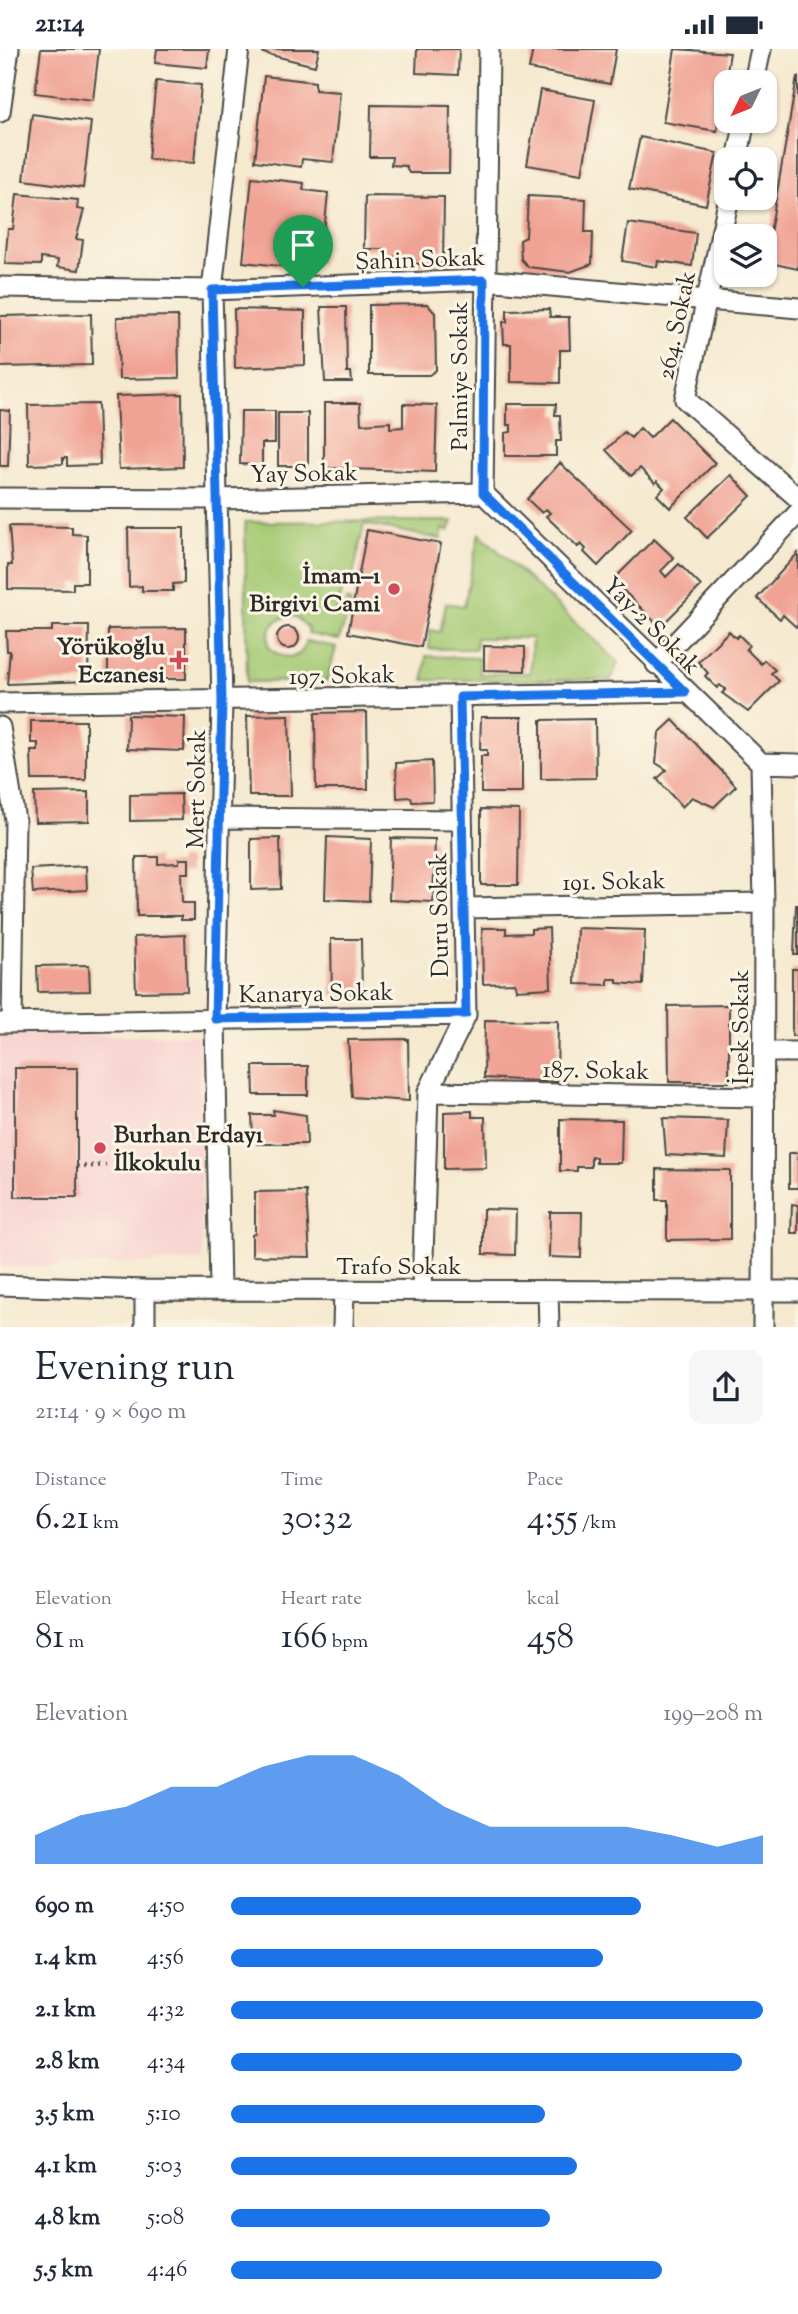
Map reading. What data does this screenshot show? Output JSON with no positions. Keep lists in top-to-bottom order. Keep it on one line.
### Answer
{"streets":{"street":["Şahin Sokak","264. Sokak","Palmiye Sokak","Yay Sokak","Yay-2 Sokak","197. Sokak","Mert Sokak","191. Sokak","Duru Sokak","Kanarya Sokak","İpek Sokak","187. Sokak","Trafo Sokak"]},"crossings":[["Şahin Sokak","264. Sokak"],["Şahin Sokak","Palmiye Sokak"],["Şahin Sokak","Mert Sokak"],["Palmiye Sokak","Yay Sokak"],["Palmiye Sokak","Yay-2 Sokak"],["Yay Sokak","Yay-2 Sokak"],["Yay Sokak","Mert Sokak"],["Yay-2 Sokak","197. Sokak"],["Yay-2 Sokak","İpek Sokak"],["197. Sokak","Mert Sokak"],["197. Sokak","Duru Sokak"],["Mert Sokak","Kanarya Sokak"],["Mert Sokak","Trafo Sokak"],["191. Sokak","Duru Sokak"],["191. Sokak","İpek Sokak"],["Duru Sokak","Kanarya Sokak"],["Duru Sokak","187. Sokak"],["Duru Sokak","Trafo Sokak"],["İpek Sokak","187. Sokak"],["İpek Sokak","Trafo Sokak"]],"places":{"other":["İmam–ı Birgivi Cami","Burhan Erdayı İlkokulu"],"health":["Yörükoğlu Eczanesi"]},"north":"bottom left","page":{"status":"21:14","heading":["Evening run","21:14 · 9 × 690 m"],"stats":[["Distance","6.21 km"],["Time","30:32"],["Pace","4:55 /km"],["Elevation","81 m"],["Heart rate","166 bpm"],["kcal","458"]],"chart":["Elevation","199–208 m"],"list":[{"name":"690 m","note":"4:50"},{"name":"1.4 km","note":"4:56"},{"name":"2.1 km","note":"4:32"},{"name":"2.8 km","note":"4:34"},{"name":"3.5 km","note":"5:10"},{"name":"4.1 km","note":"5:03"},{"name":"4.8 km","note":"5:08"},{"name":"5.5 km","note":"4:46"}]}}
